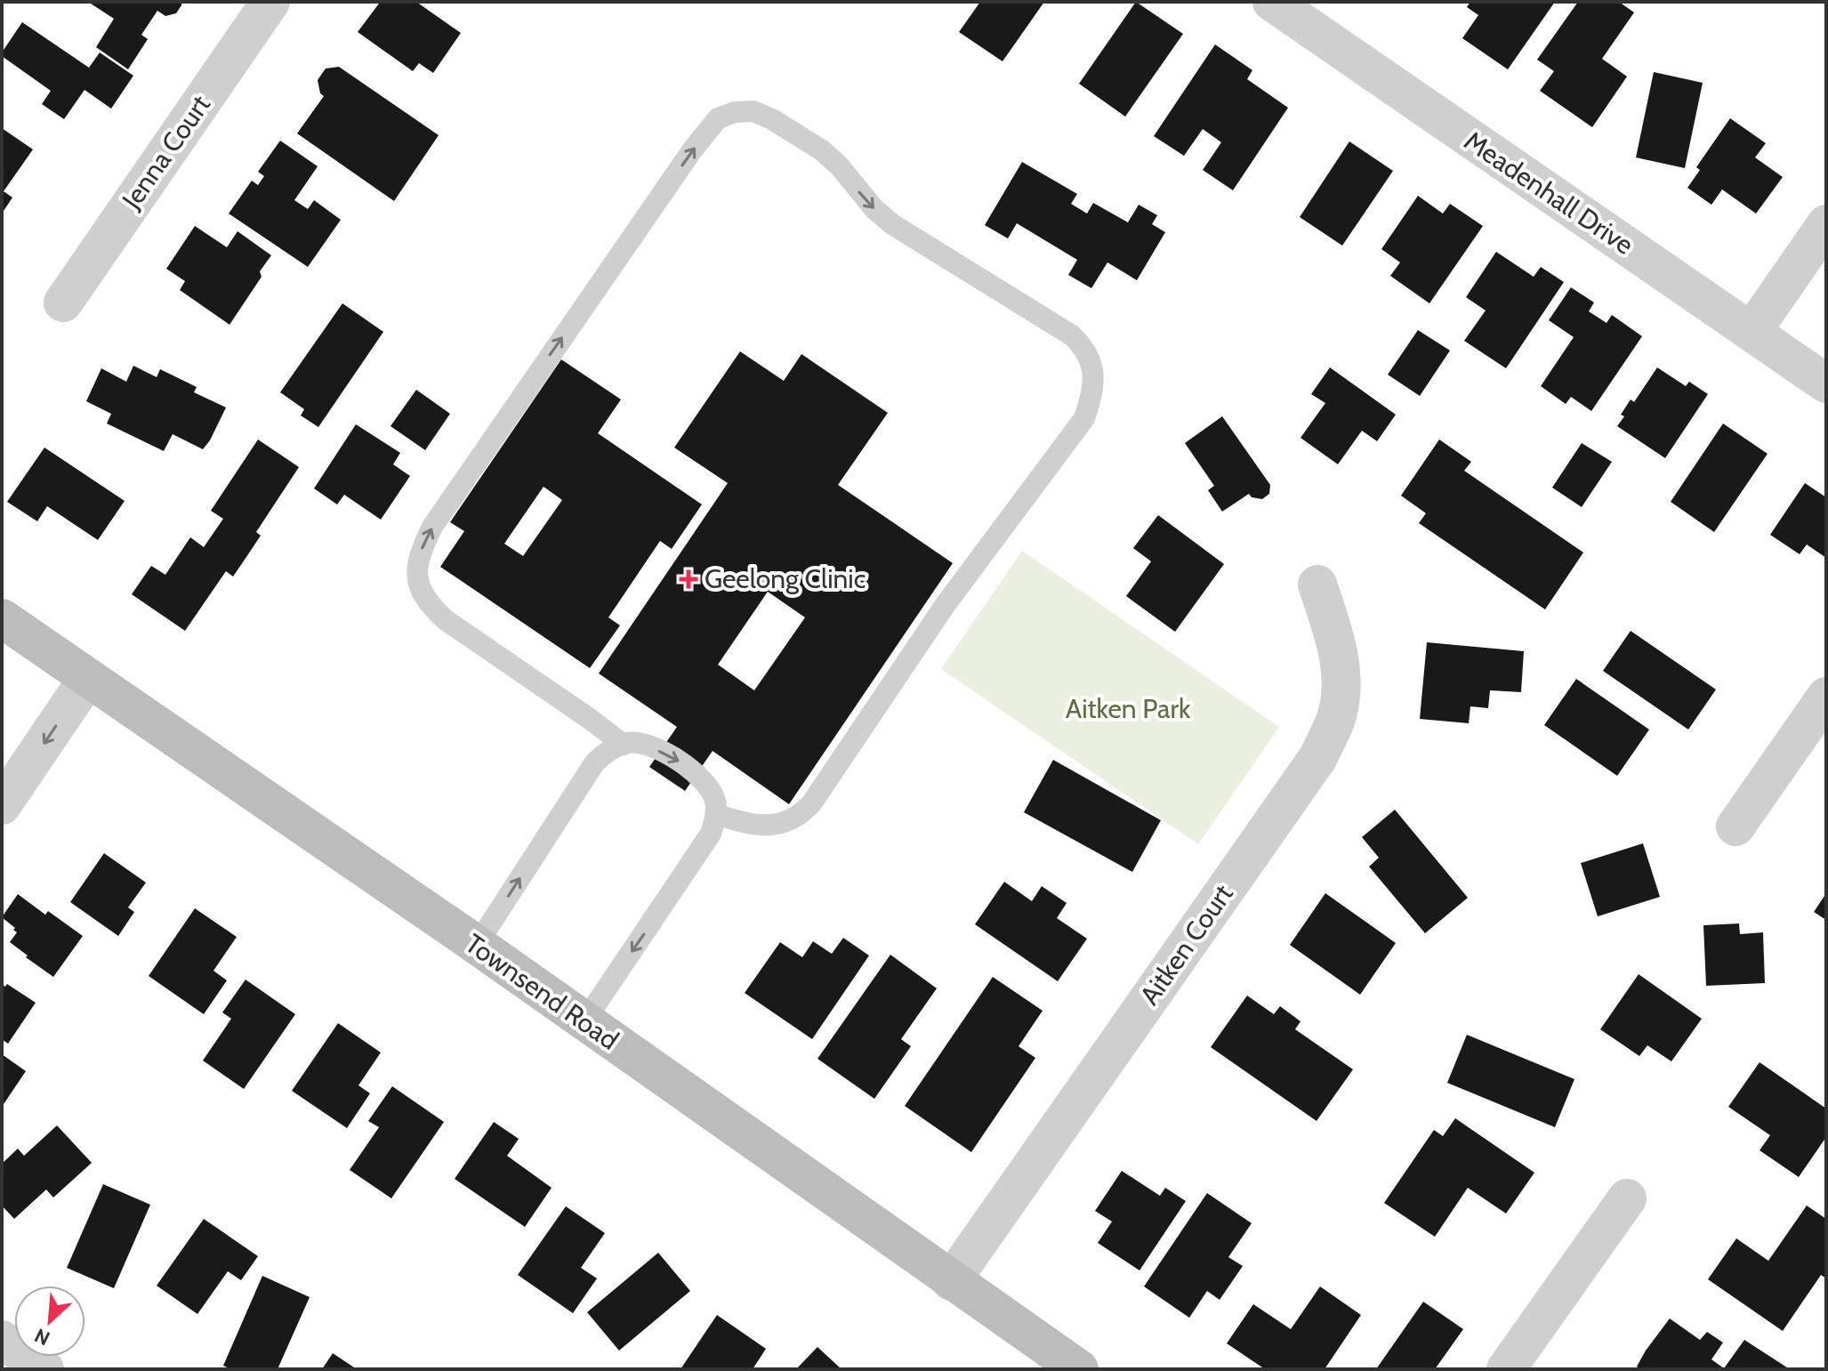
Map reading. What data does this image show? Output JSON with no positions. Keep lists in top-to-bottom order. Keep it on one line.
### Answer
{"streets":{"main road":["Townsend Road"],"street":["Jenna Court","Meadenhall Drive","Aitken Court"]},"crossings":[["Aitken Court","Townsend Road"]],"parks":["Aitken Park"],"places":{"health":["Geelong Clinic"]},"north":"bottom left"}
